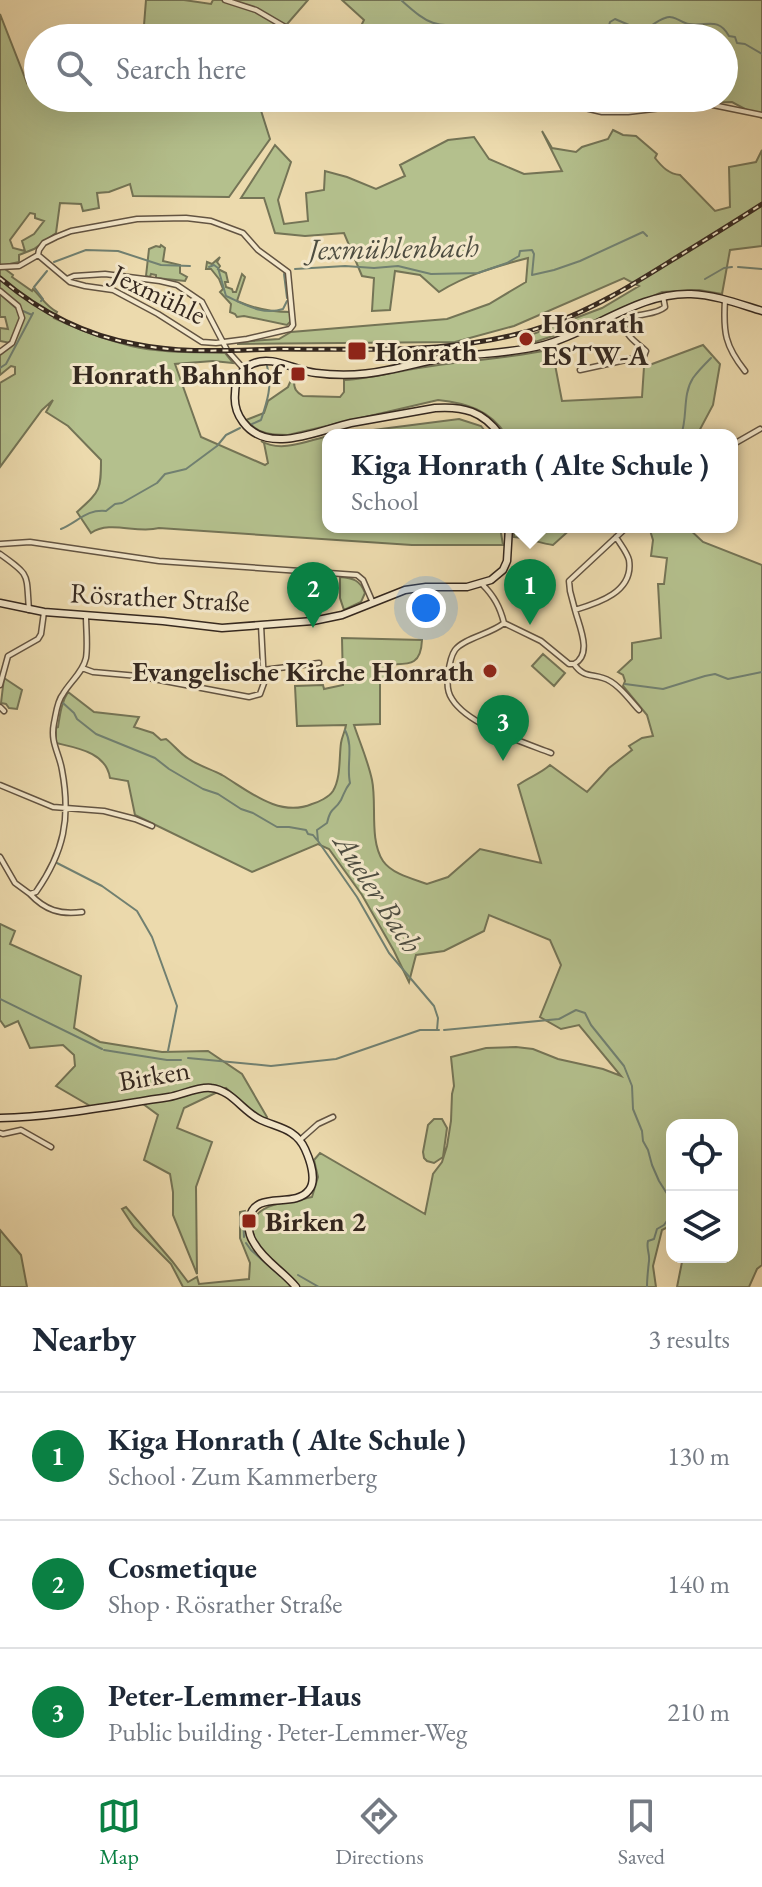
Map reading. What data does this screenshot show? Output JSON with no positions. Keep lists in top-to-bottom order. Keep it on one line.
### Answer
{"streets":{"street":["Jexmühle","Rösrather Straße","Birken"]},"water":["Jexmühlenbach","Aueler Bach"],"places":{"other":["Honrath ESTW-A","Evangelische Kirche Honrath"],"transit":["Honrath","Honrath Bahnhof","Birken 2"]},"page":{"search":"Search here","popup":["Kiga Honrath ( Alte Schule )","School"],"pins":["1","2","3"],"heading":["Nearby","3 results"],"list":[{"mark":"1","name":"Kiga Honrath ( Alte Schule )","note":"School · Zum Kammerberg","value":"130 m"},{"mark":"2","name":"Cosmetique","note":"Shop · Rösrather Straße","value":"140 m"},{"mark":"3","name":"Peter-Lemmer-Haus","note":"Public building · Peter-Lemmer-Weg","value":"210 m"}],"nav":["Map","Directions","Saved"]}}
